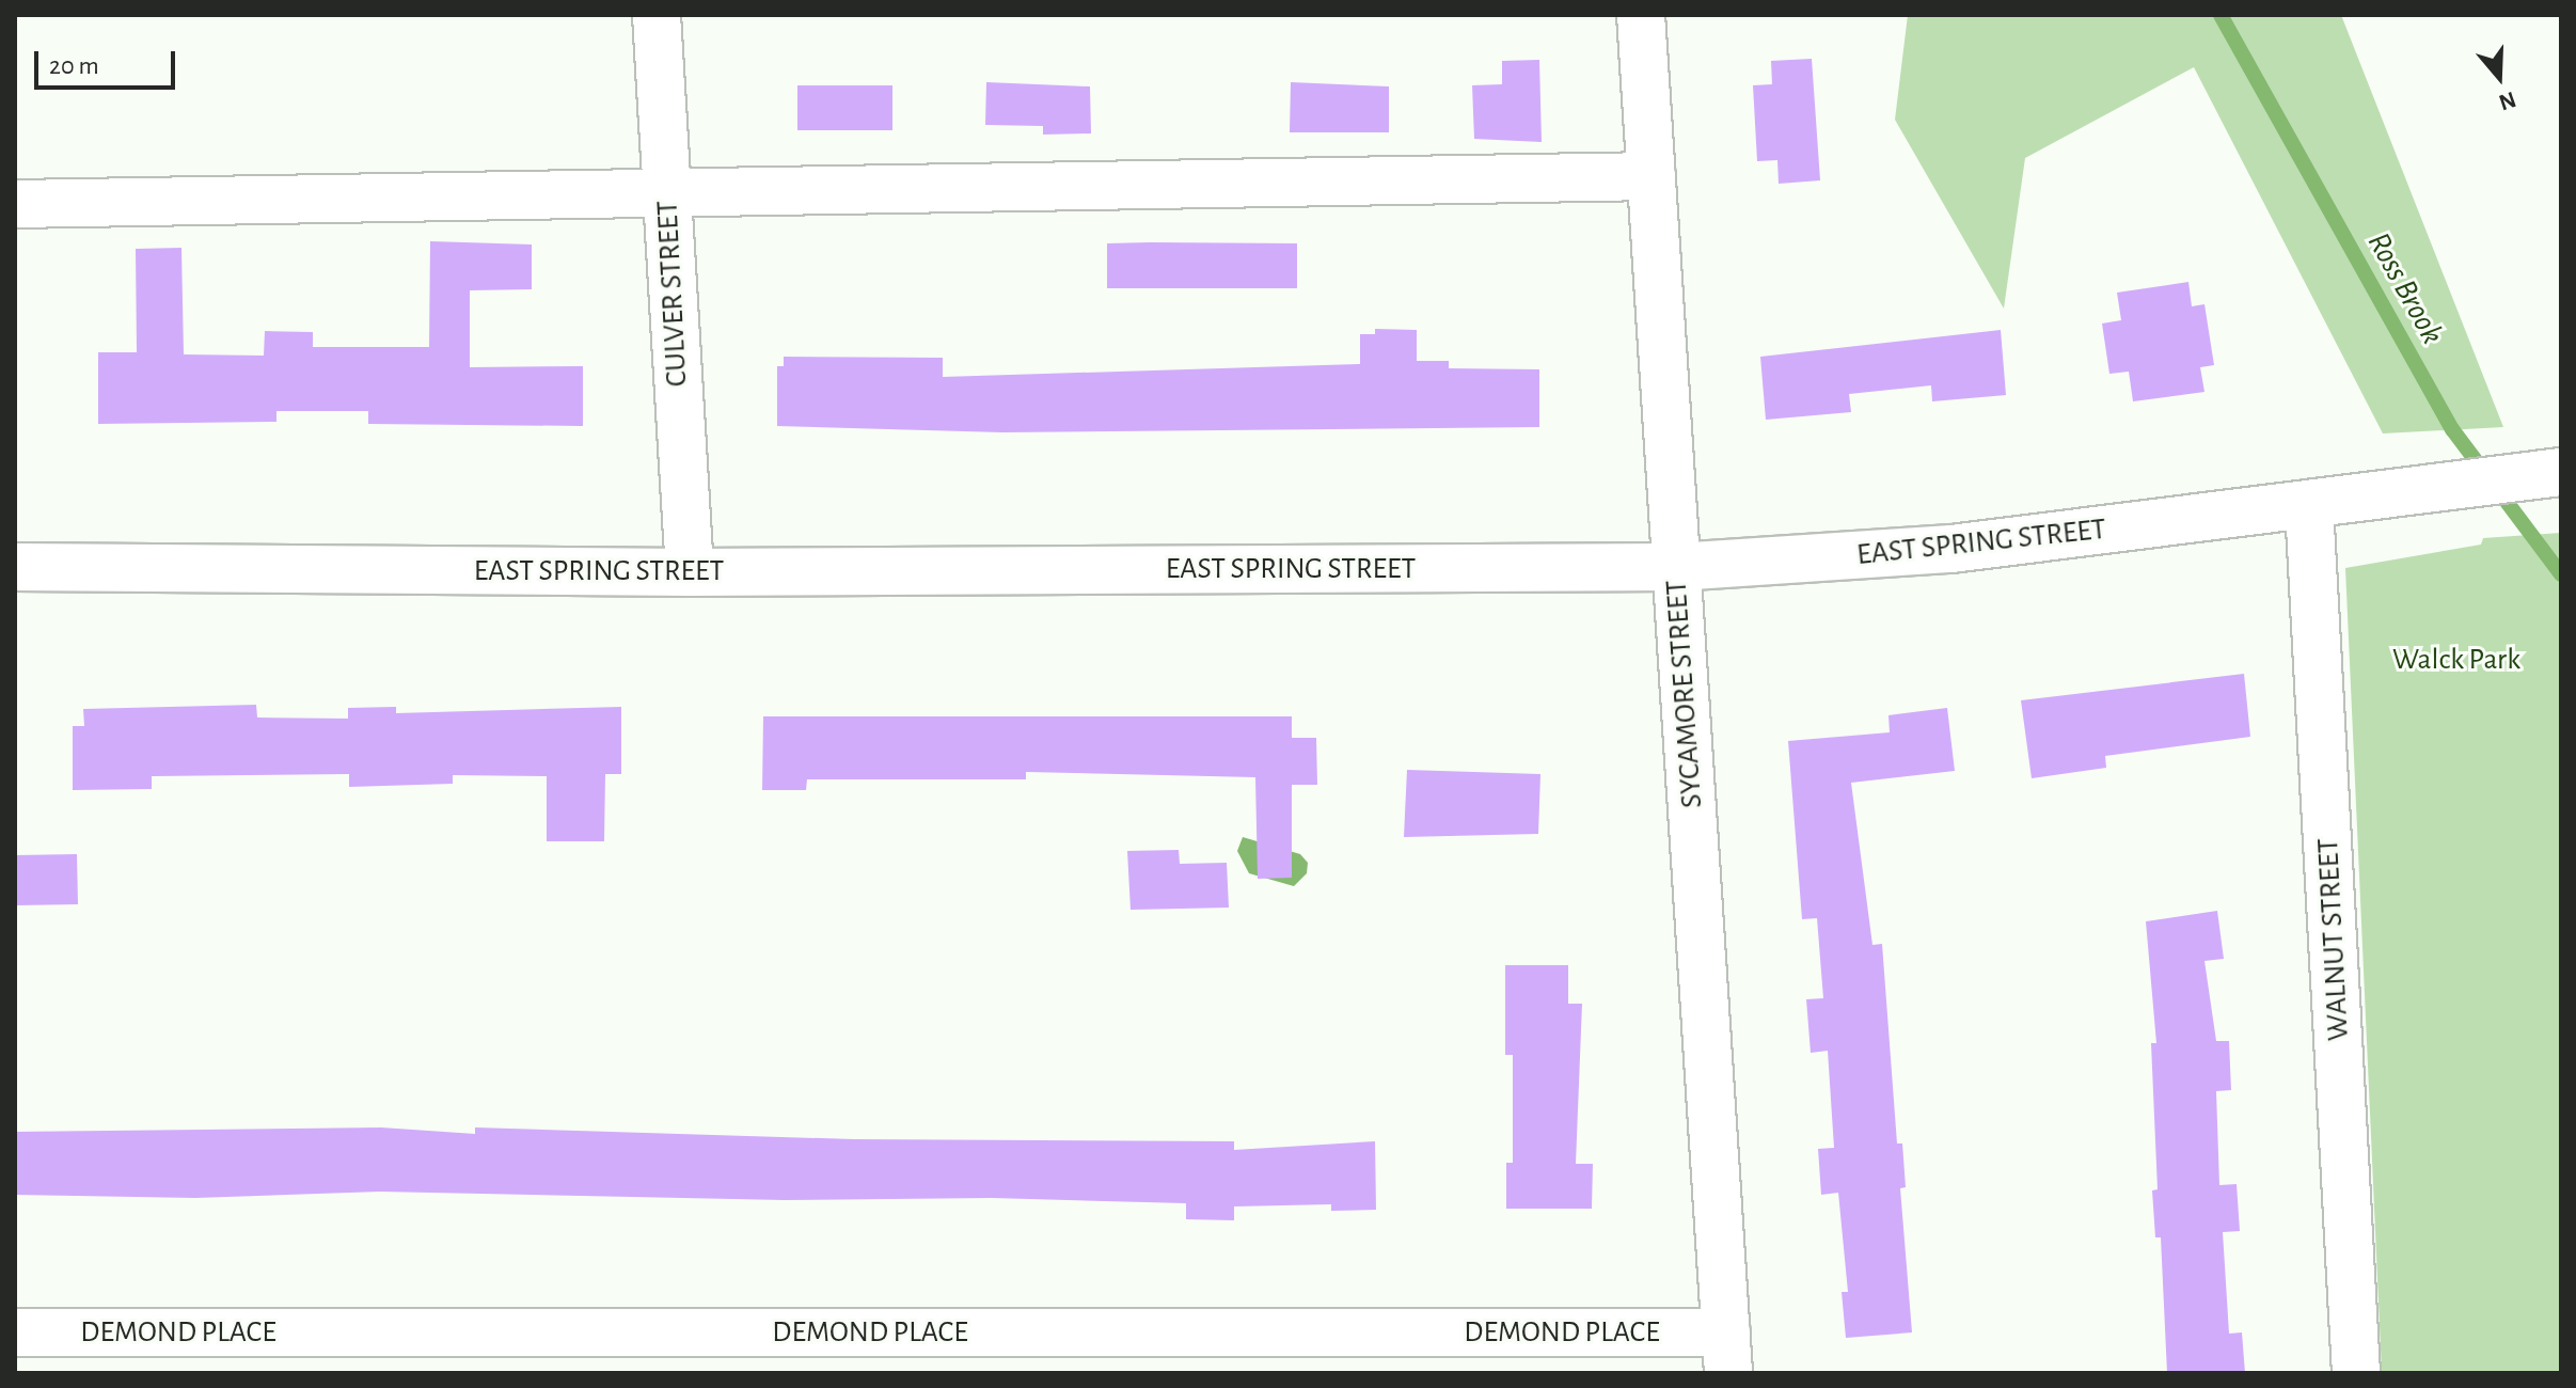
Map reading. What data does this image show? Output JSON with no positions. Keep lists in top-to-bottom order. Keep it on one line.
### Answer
{"streets":{"street":["CULVER STREET","EAST SPRING STREET","SYCAMORE STREET","WALNUT STREET","DEMOND PLACE"]},"crossings":[["CULVER STREET","EAST SPRING STREET"],["EAST SPRING STREET","SYCAMORE STREET"],["EAST SPRING STREET","WALNUT STREET"],["SYCAMORE STREET","DEMOND PLACE"]],"water":["Ross Brook"],"parks":["Walck Park"],"scale_bar":"20 m","north":"bottom"}
